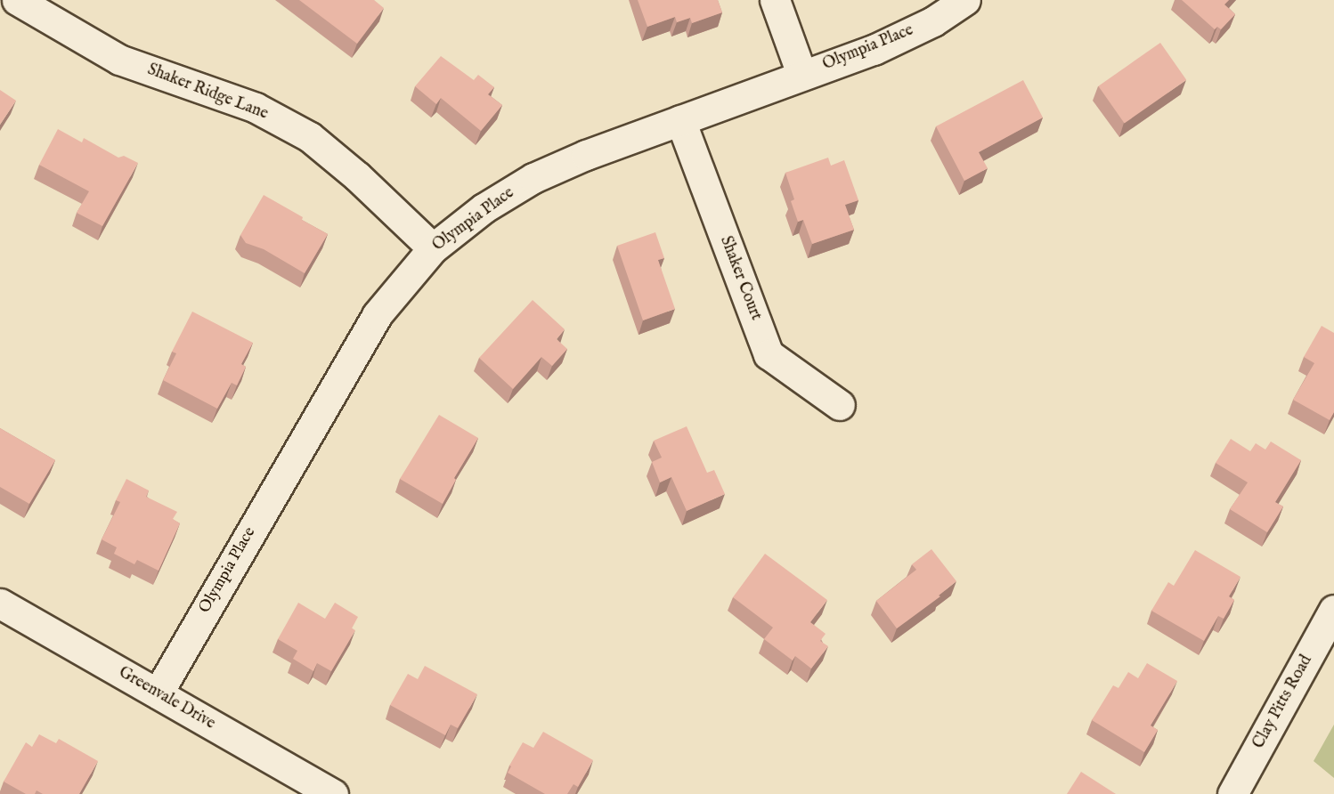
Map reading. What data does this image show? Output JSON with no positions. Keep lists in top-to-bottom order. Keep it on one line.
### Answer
{"streets":{"street":["Olympia Place","Shaker Ridge Lane","Shaker Court","Greenvale Drive","Clay Pitts Road"]},"crossings":[["Olympia Place","Shaker Ridge Lane"],["Olympia Place","Shaker Court"],["Olympia Place","Greenvale Drive"]]}
